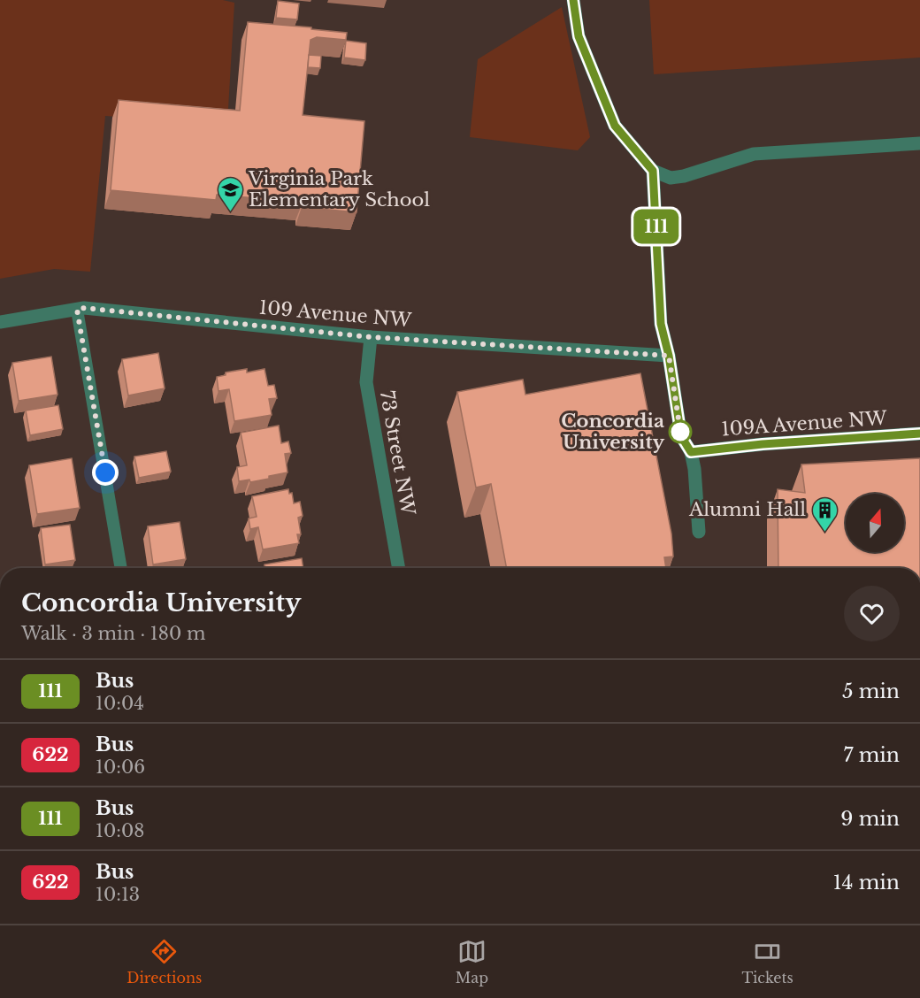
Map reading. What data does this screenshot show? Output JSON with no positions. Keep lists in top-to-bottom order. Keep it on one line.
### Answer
{"streets":{"street":["109 Avenue NW","109A Avenue NW","73 Street NW"]},"crossings":[["109 Avenue NW","73 Street NW"]],"places":{"school or university":["Virginia Park Elementary School"],"other":["Concordia University"],"building":["Alumni Hall"]},"lines":["bus line 111"],"north":"top","page":{"on_map":"111","heading":["Concordia University","Walk · 3 min · 180 m"],"list":[{"mark":"111","name":"Bus","note":"10:04","value":"5 min"},{"mark":"622","name":"Bus","note":"10:06","value":"7 min"},{"mark":"111","name":"Bus","note":"10:08","value":"9 min"},{"mark":"622","name":"Bus","note":"10:13","value":"14 min"}],"tabs":["Directions","Map","Tickets"]}}
